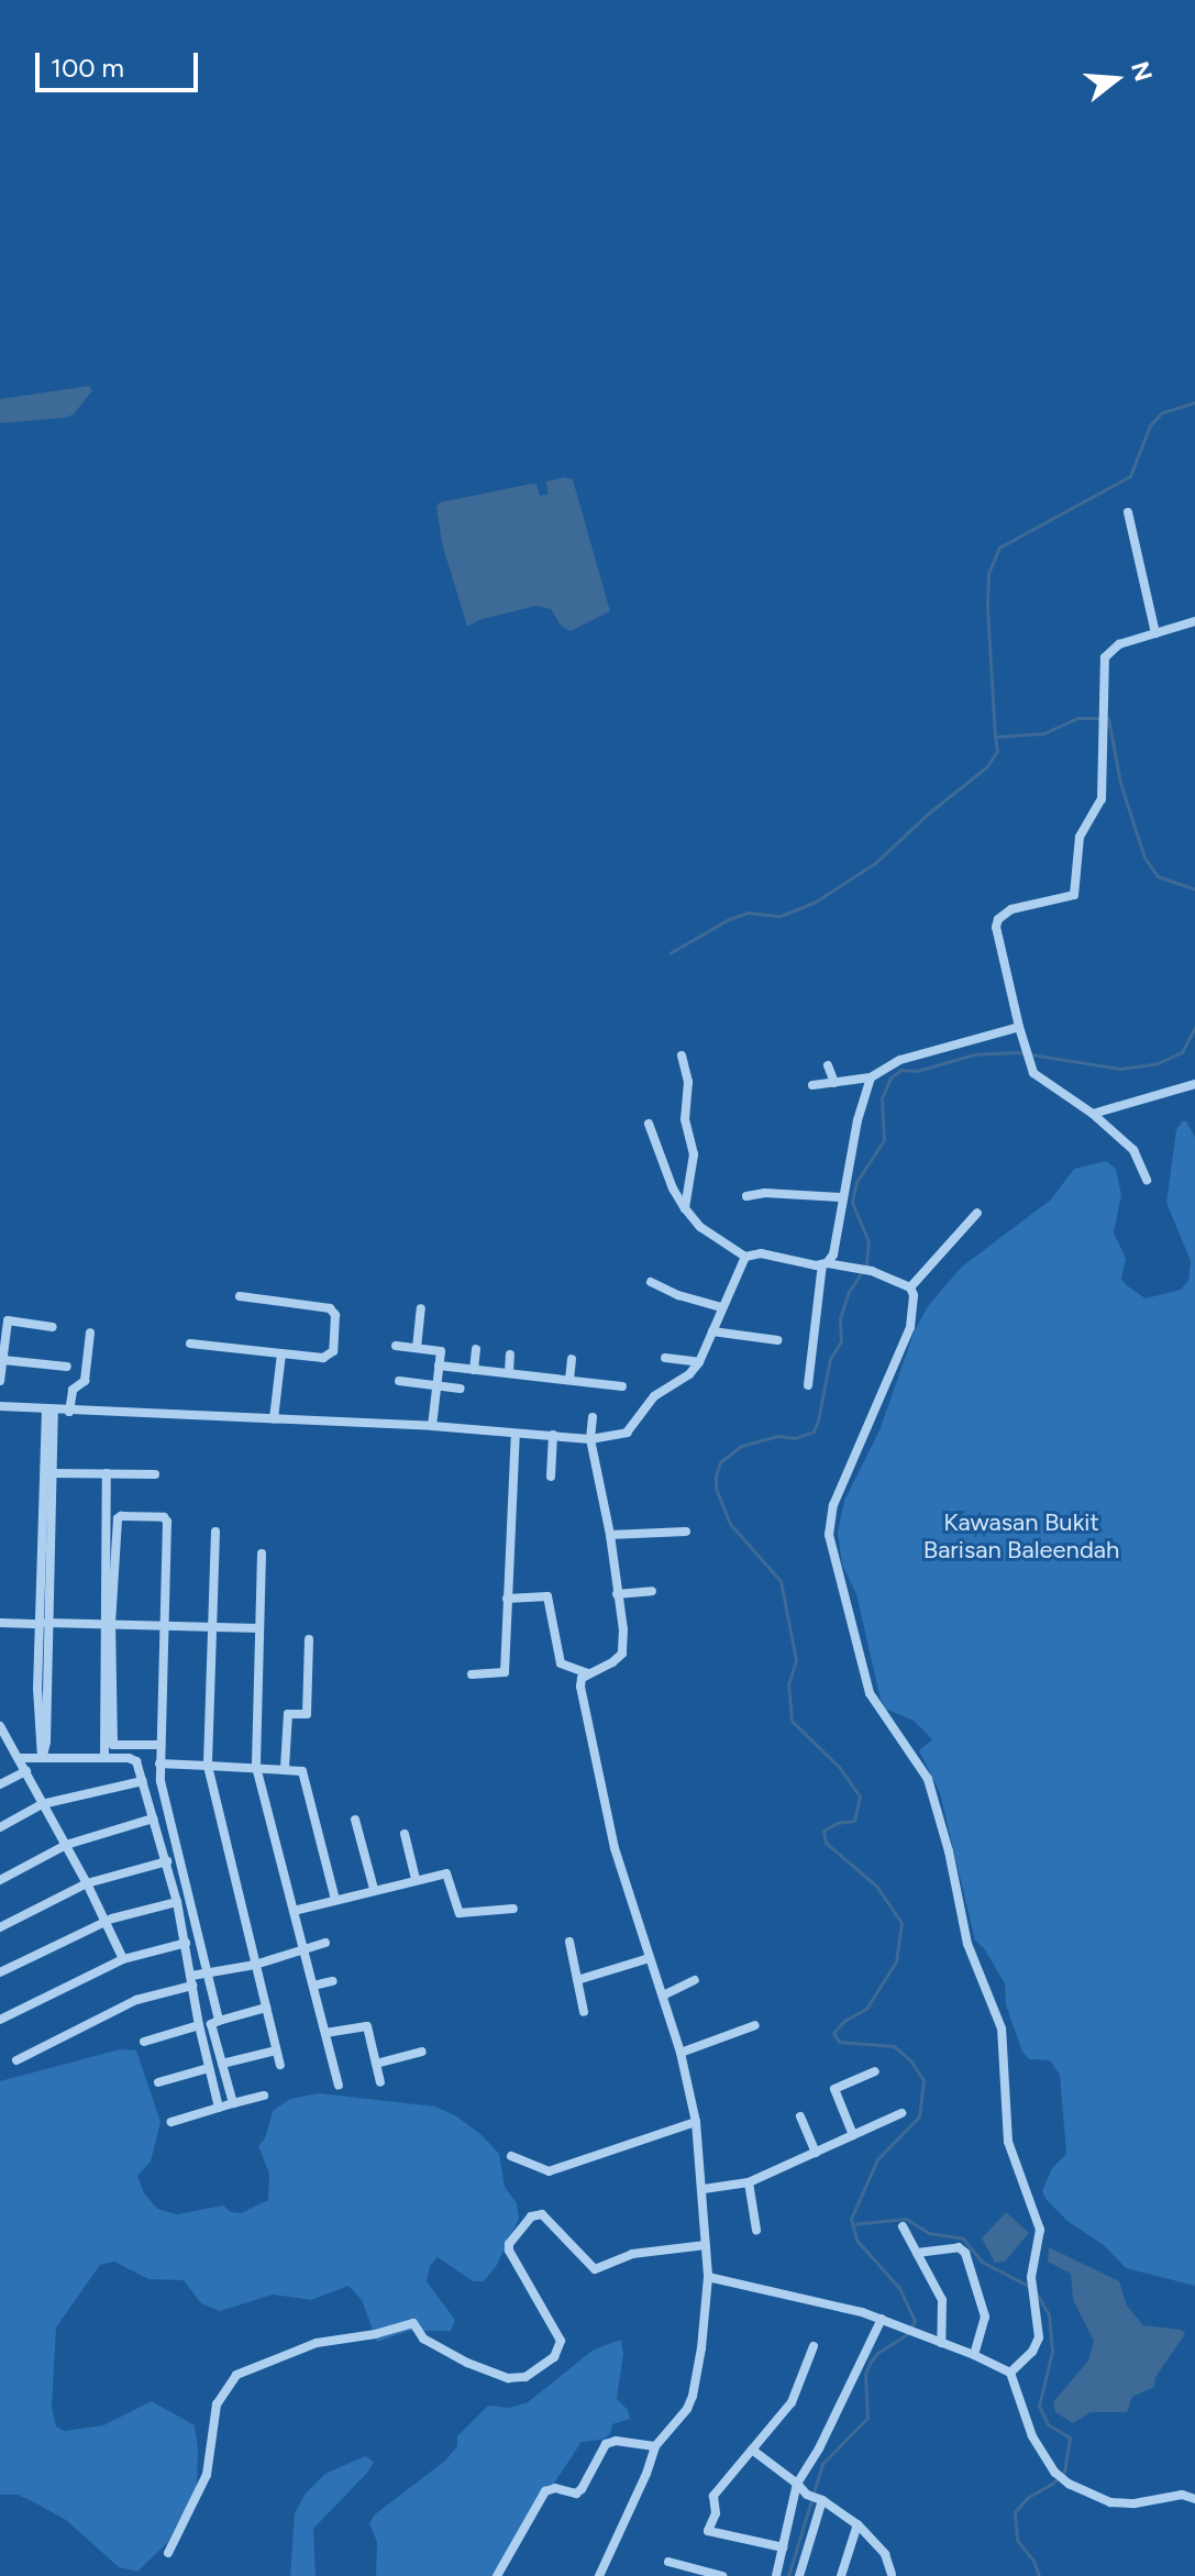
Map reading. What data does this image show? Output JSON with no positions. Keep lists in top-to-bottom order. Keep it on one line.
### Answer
{"parks":["Kawasan Bukit Barisan Baleendah"],"scale_bar":"100 m","north":"right"}
